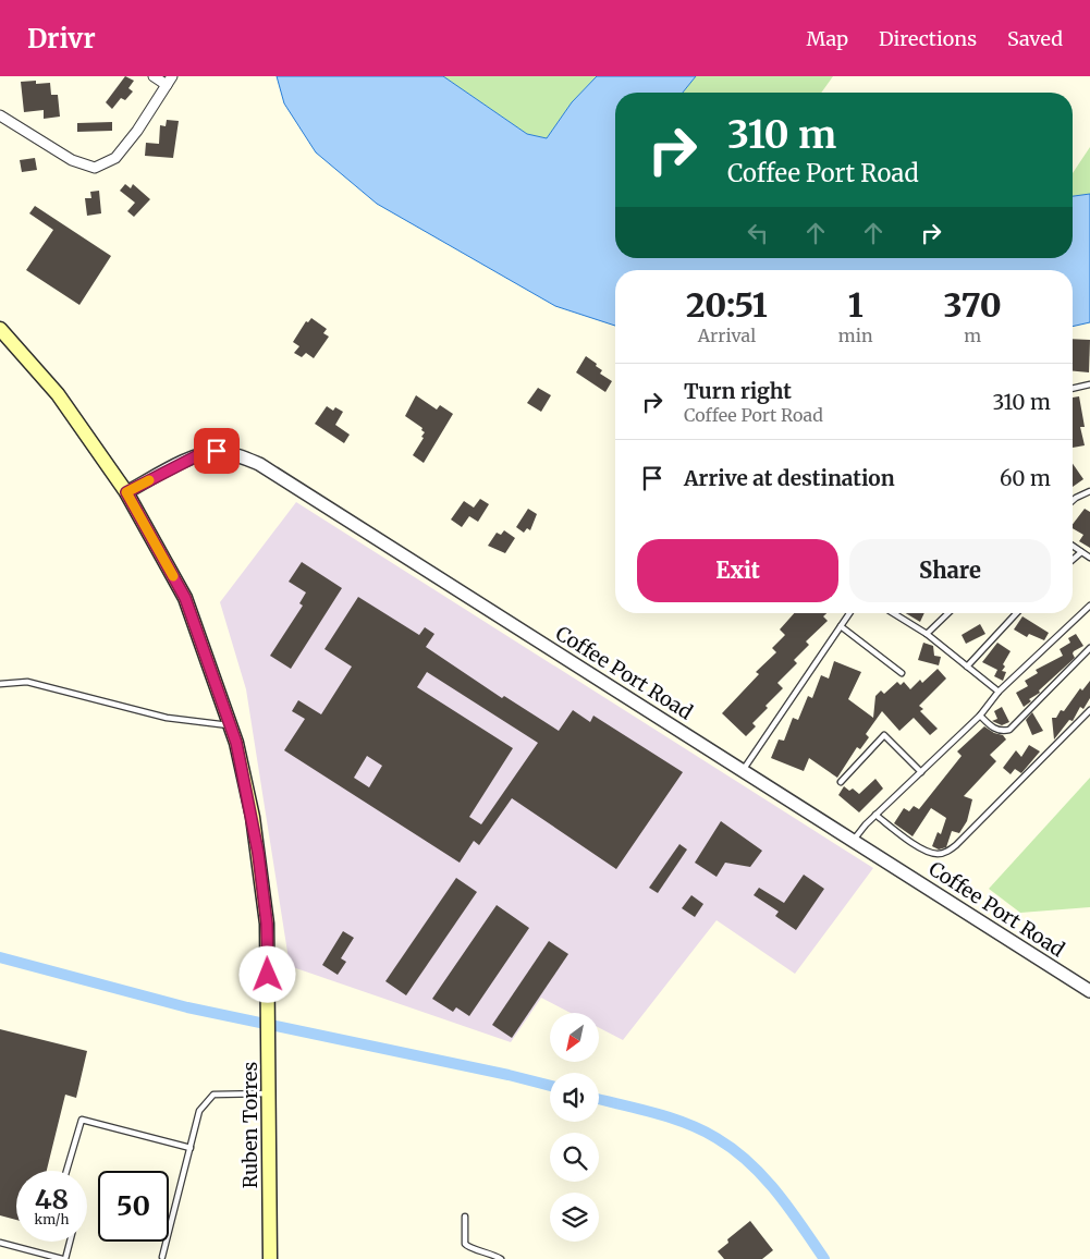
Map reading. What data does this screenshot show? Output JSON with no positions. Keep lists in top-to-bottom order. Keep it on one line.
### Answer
{"streets":{"main road":["Ruben Torres"],"street":["Coffee Port Road"]},"crossings":[["Coffee Port Road","Ruben Torres"]],"north":"bottom left","page":{"header":"Drivr","nav":["Map","Directions","Saved"],"turn":["310 m","Coffee Port Road"],"eta":["20:51","Arrival","1","min","370","m"],"list":[{"name":"Turn right","note":"Coffee Port Road","value":"310 m"},{"name":"Arrive at destination","value":"60 m"}],"buttons":["Exit","Share"],"speed":"48 km/h","limit":"50"}}
